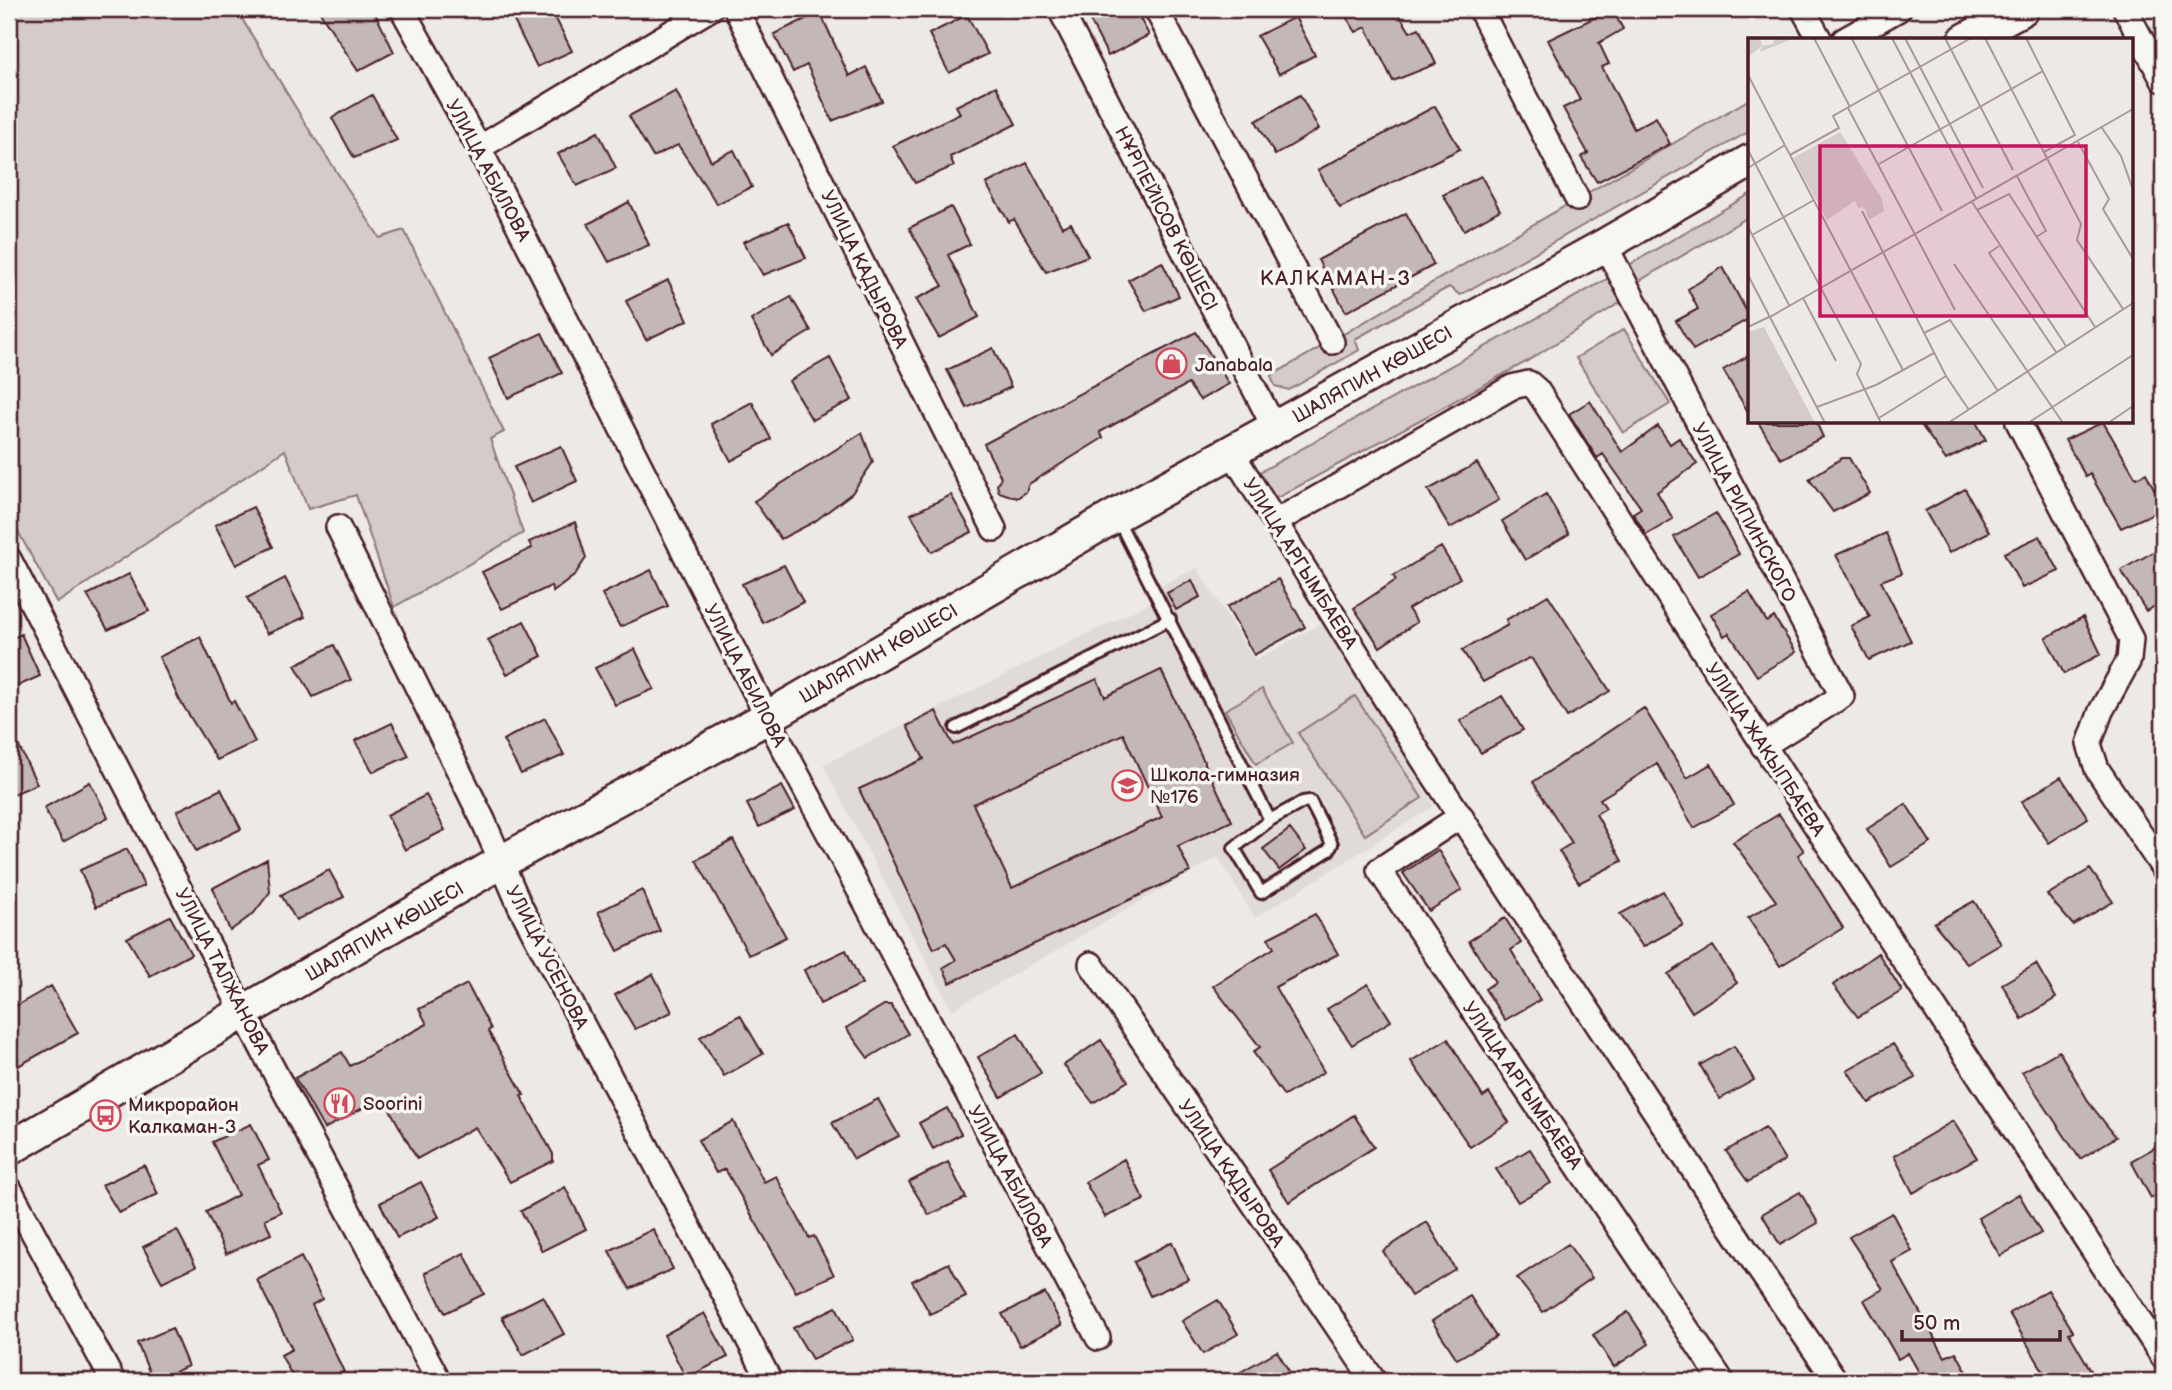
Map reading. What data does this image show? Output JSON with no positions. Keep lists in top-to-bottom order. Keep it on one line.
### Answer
{"streets":{"main road":["ШАЛЯПИН КӨШЕСІ"],"street":["УЛИЦА АБИЛОВА","НҰРПЕЙІСОВ КӨШЕСІ","УЛИЦА КАДЫРОВА","УЛИЦА РИПИНСКОГО","УЛИЦА АРГЫМБАЕВА","УЛИЦА ЖАКЫПБАЕВА","УЛИЦА УСЕНОВА","УЛИЦА ТАЛЖАНОВА"]},"crossings":[["УЛИЦА АБИЛОВА","ШАЛЯПИН КӨШЕСІ"],["НҰРПЕЙІСОВ КӨШЕСІ","ШАЛЯПИН КӨШЕСІ"],["ШАЛЯПИН КӨШЕСІ","УЛИЦА РИПИНСКОГО"],["ШАЛЯПИН КӨШЕСІ","УЛИЦА АРГЫМБАЕВА"],["ШАЛЯПИН КӨШЕСІ","УЛИЦА УСЕНОВА"],["ШАЛЯПИН КӨШЕСІ","УЛИЦА ТАЛЖАНОВА"],["УЛИЦА РИПИНСКОГО","УЛИЦА ЖАКЫПБАЕВА"],["УЛИЦА АРГЫМБАЕВА","УЛИЦА ЖАКЫПБАЕВА"]],"districts":["КАЛКАМАН-3"],"places":{"shop":["Janabala"],"school or university":["Школа-гимназия №176"],"restaurant":["Soorini"],"bus stop":["Микрорайон Калкаман-3"]},"scale_bar":"50 m"}
